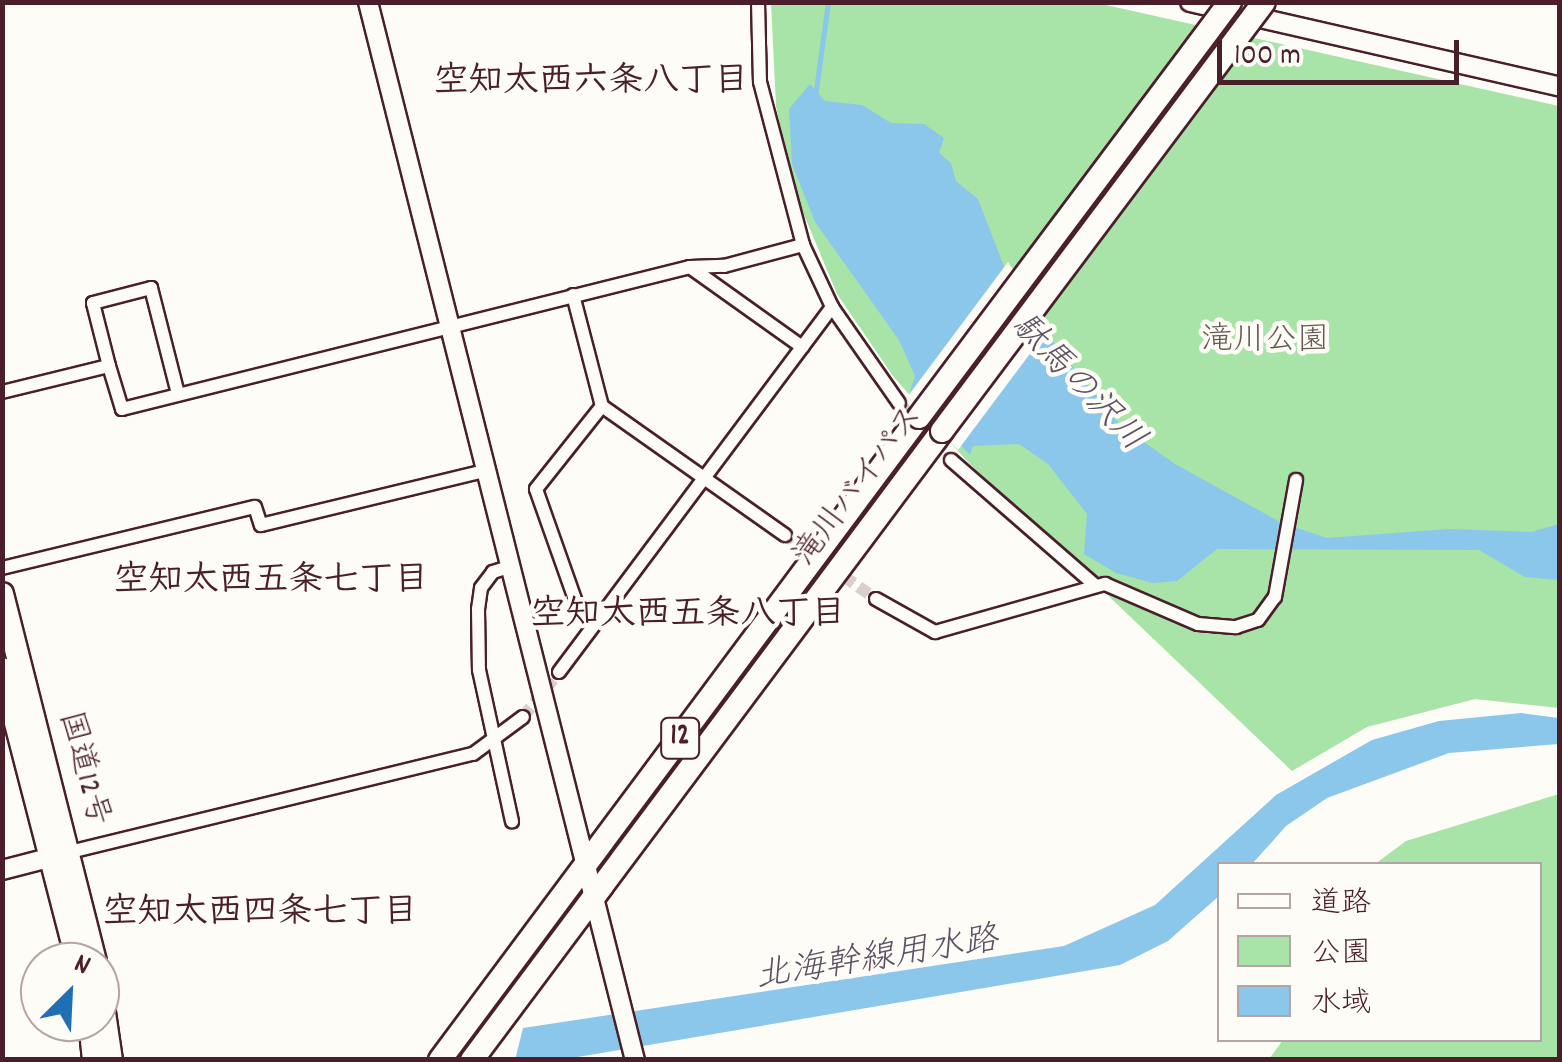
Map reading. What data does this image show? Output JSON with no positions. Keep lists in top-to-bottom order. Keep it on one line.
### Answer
{"streets":{"highway":["滝川バイパス","12","国道12号"]},"districts":["空知太西六条八丁目","空知太西五条七丁目","空知太西五条八丁目","空知太西四条七丁目"],"water":["駄馬の沢川","北海幹線用水路"],"parks":["滝川公園"],"legend":["道路","公園","水域"],"scale_bar":"100 m","north":"top right"}
